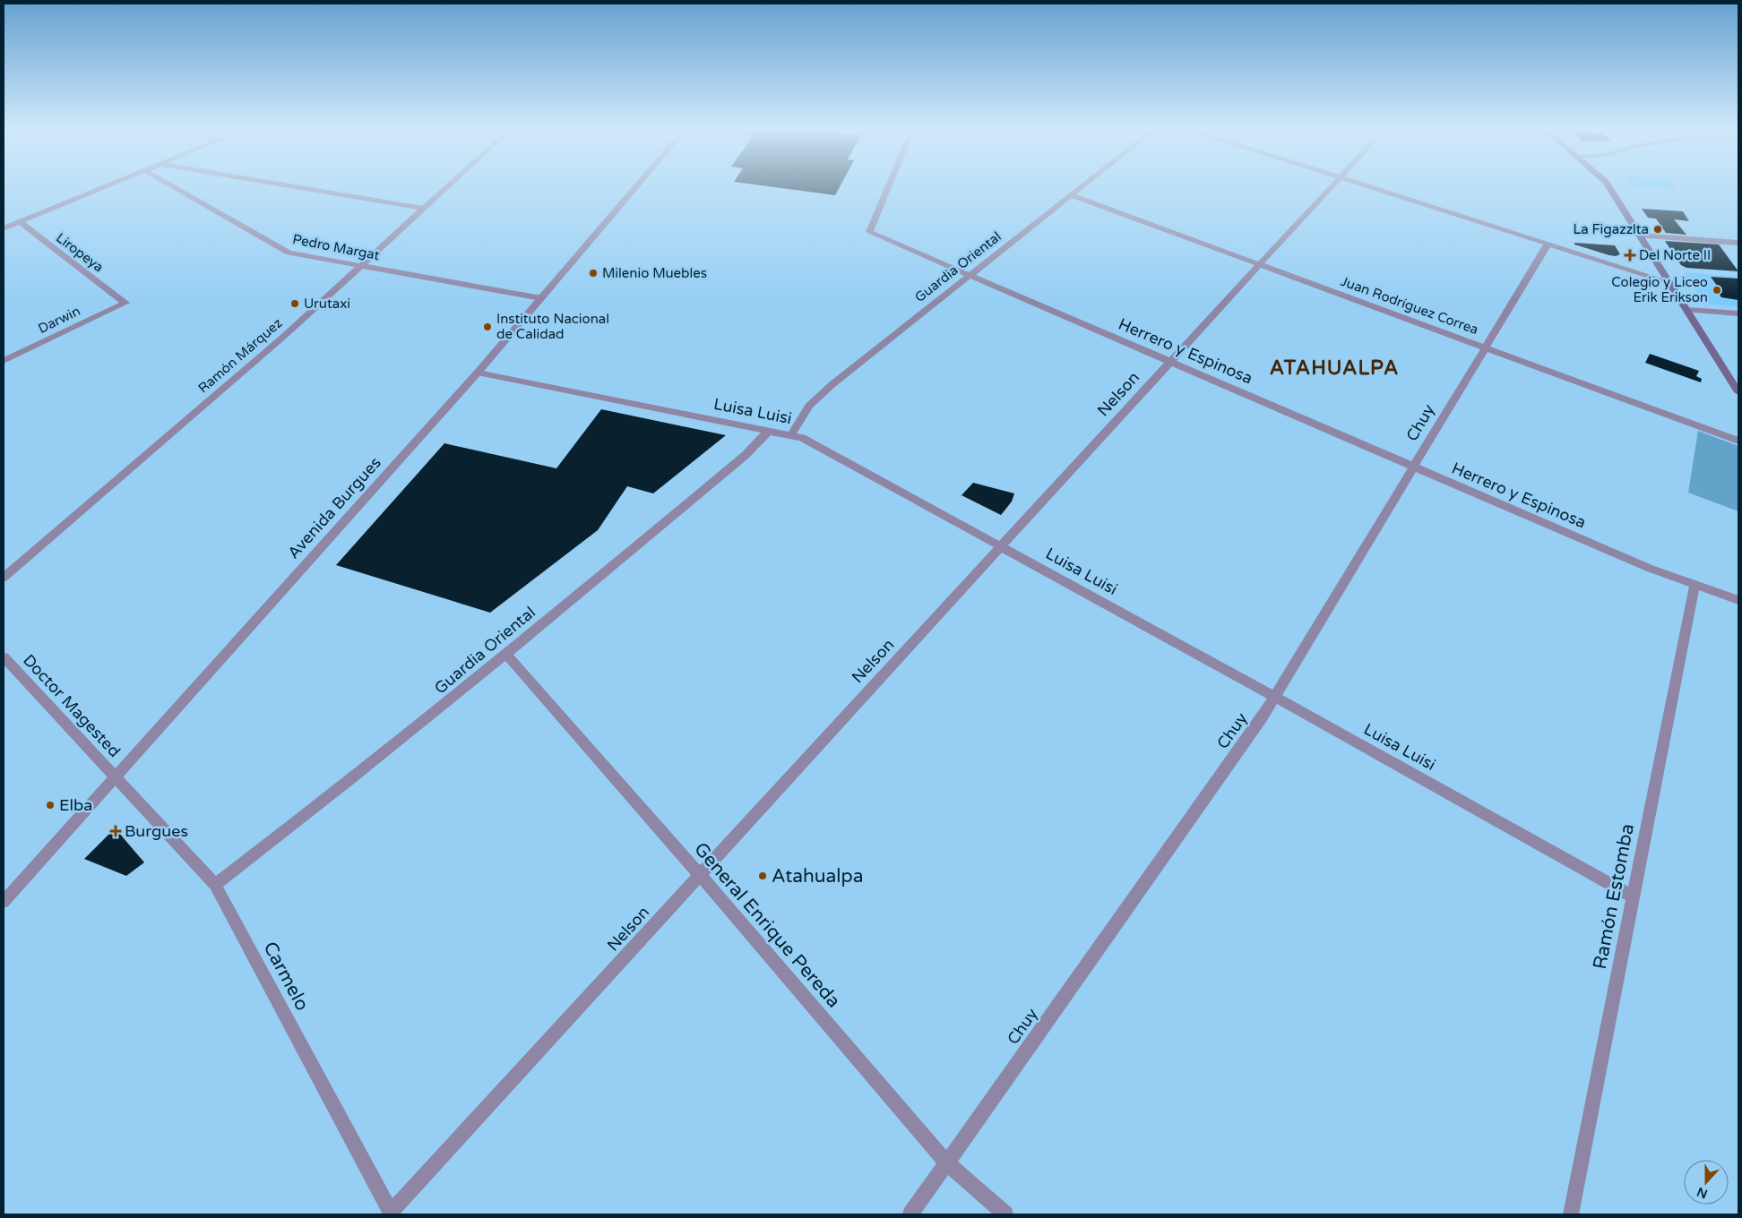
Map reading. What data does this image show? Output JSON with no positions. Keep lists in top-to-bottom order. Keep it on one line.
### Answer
{"streets":{"street":["Pedro Margat","Liropeya","Guardia Oriental","Juan Rodríguez Correa","Darwin","Herrero y Espinosa","Ramón Márquez","Nelson","Luisa Luisi","Chuy","Avenida Burgues","Doctor Magested","Ramón Estomba","General Enrique Pereda","Carmelo"]},"crossings":[["Pedro Margat","Ramón Márquez"],["Pedro Margat","Avenida Burgues"],["Liropeya","Darwin"],["Guardia Oriental","Juan Rodríguez Correa"],["Guardia Oriental","Herrero y Espinosa"],["Guardia Oriental","Luisa Luisi"],["Guardia Oriental","General Enrique Pereda"],["Guardia Oriental","Carmelo"],["Juan Rodríguez Correa","Nelson"],["Juan Rodríguez Correa","Chuy"],["Herrero y Espinosa","Nelson"],["Herrero y Espinosa","Chuy"],["Herrero y Espinosa","Ramón Estomba"],["Nelson","Luisa Luisi"],["Nelson","General Enrique Pereda"],["Nelson","Carmelo"],["Luisa Luisi","Chuy"],["Luisa Luisi","Avenida Burgues"],["Luisa Luisi","Ramón Estomba"],["Chuy","General Enrique Pereda"],["Avenida Burgues","Doctor Magested"],["Avenida Burgues","Carmelo"],["Doctor Magested","Carmelo"]],"districts":["ATAHUALPA"],"places":{"other":["La Figazzlta","Milenio Muebles","Colegio y Liceo Erik Erikson","Urutaxi","Instituto Nacional de Calidad","Elba","Atahualpa"],"health":["Del Norte II","Burgues"]},"north":"bottom"}
